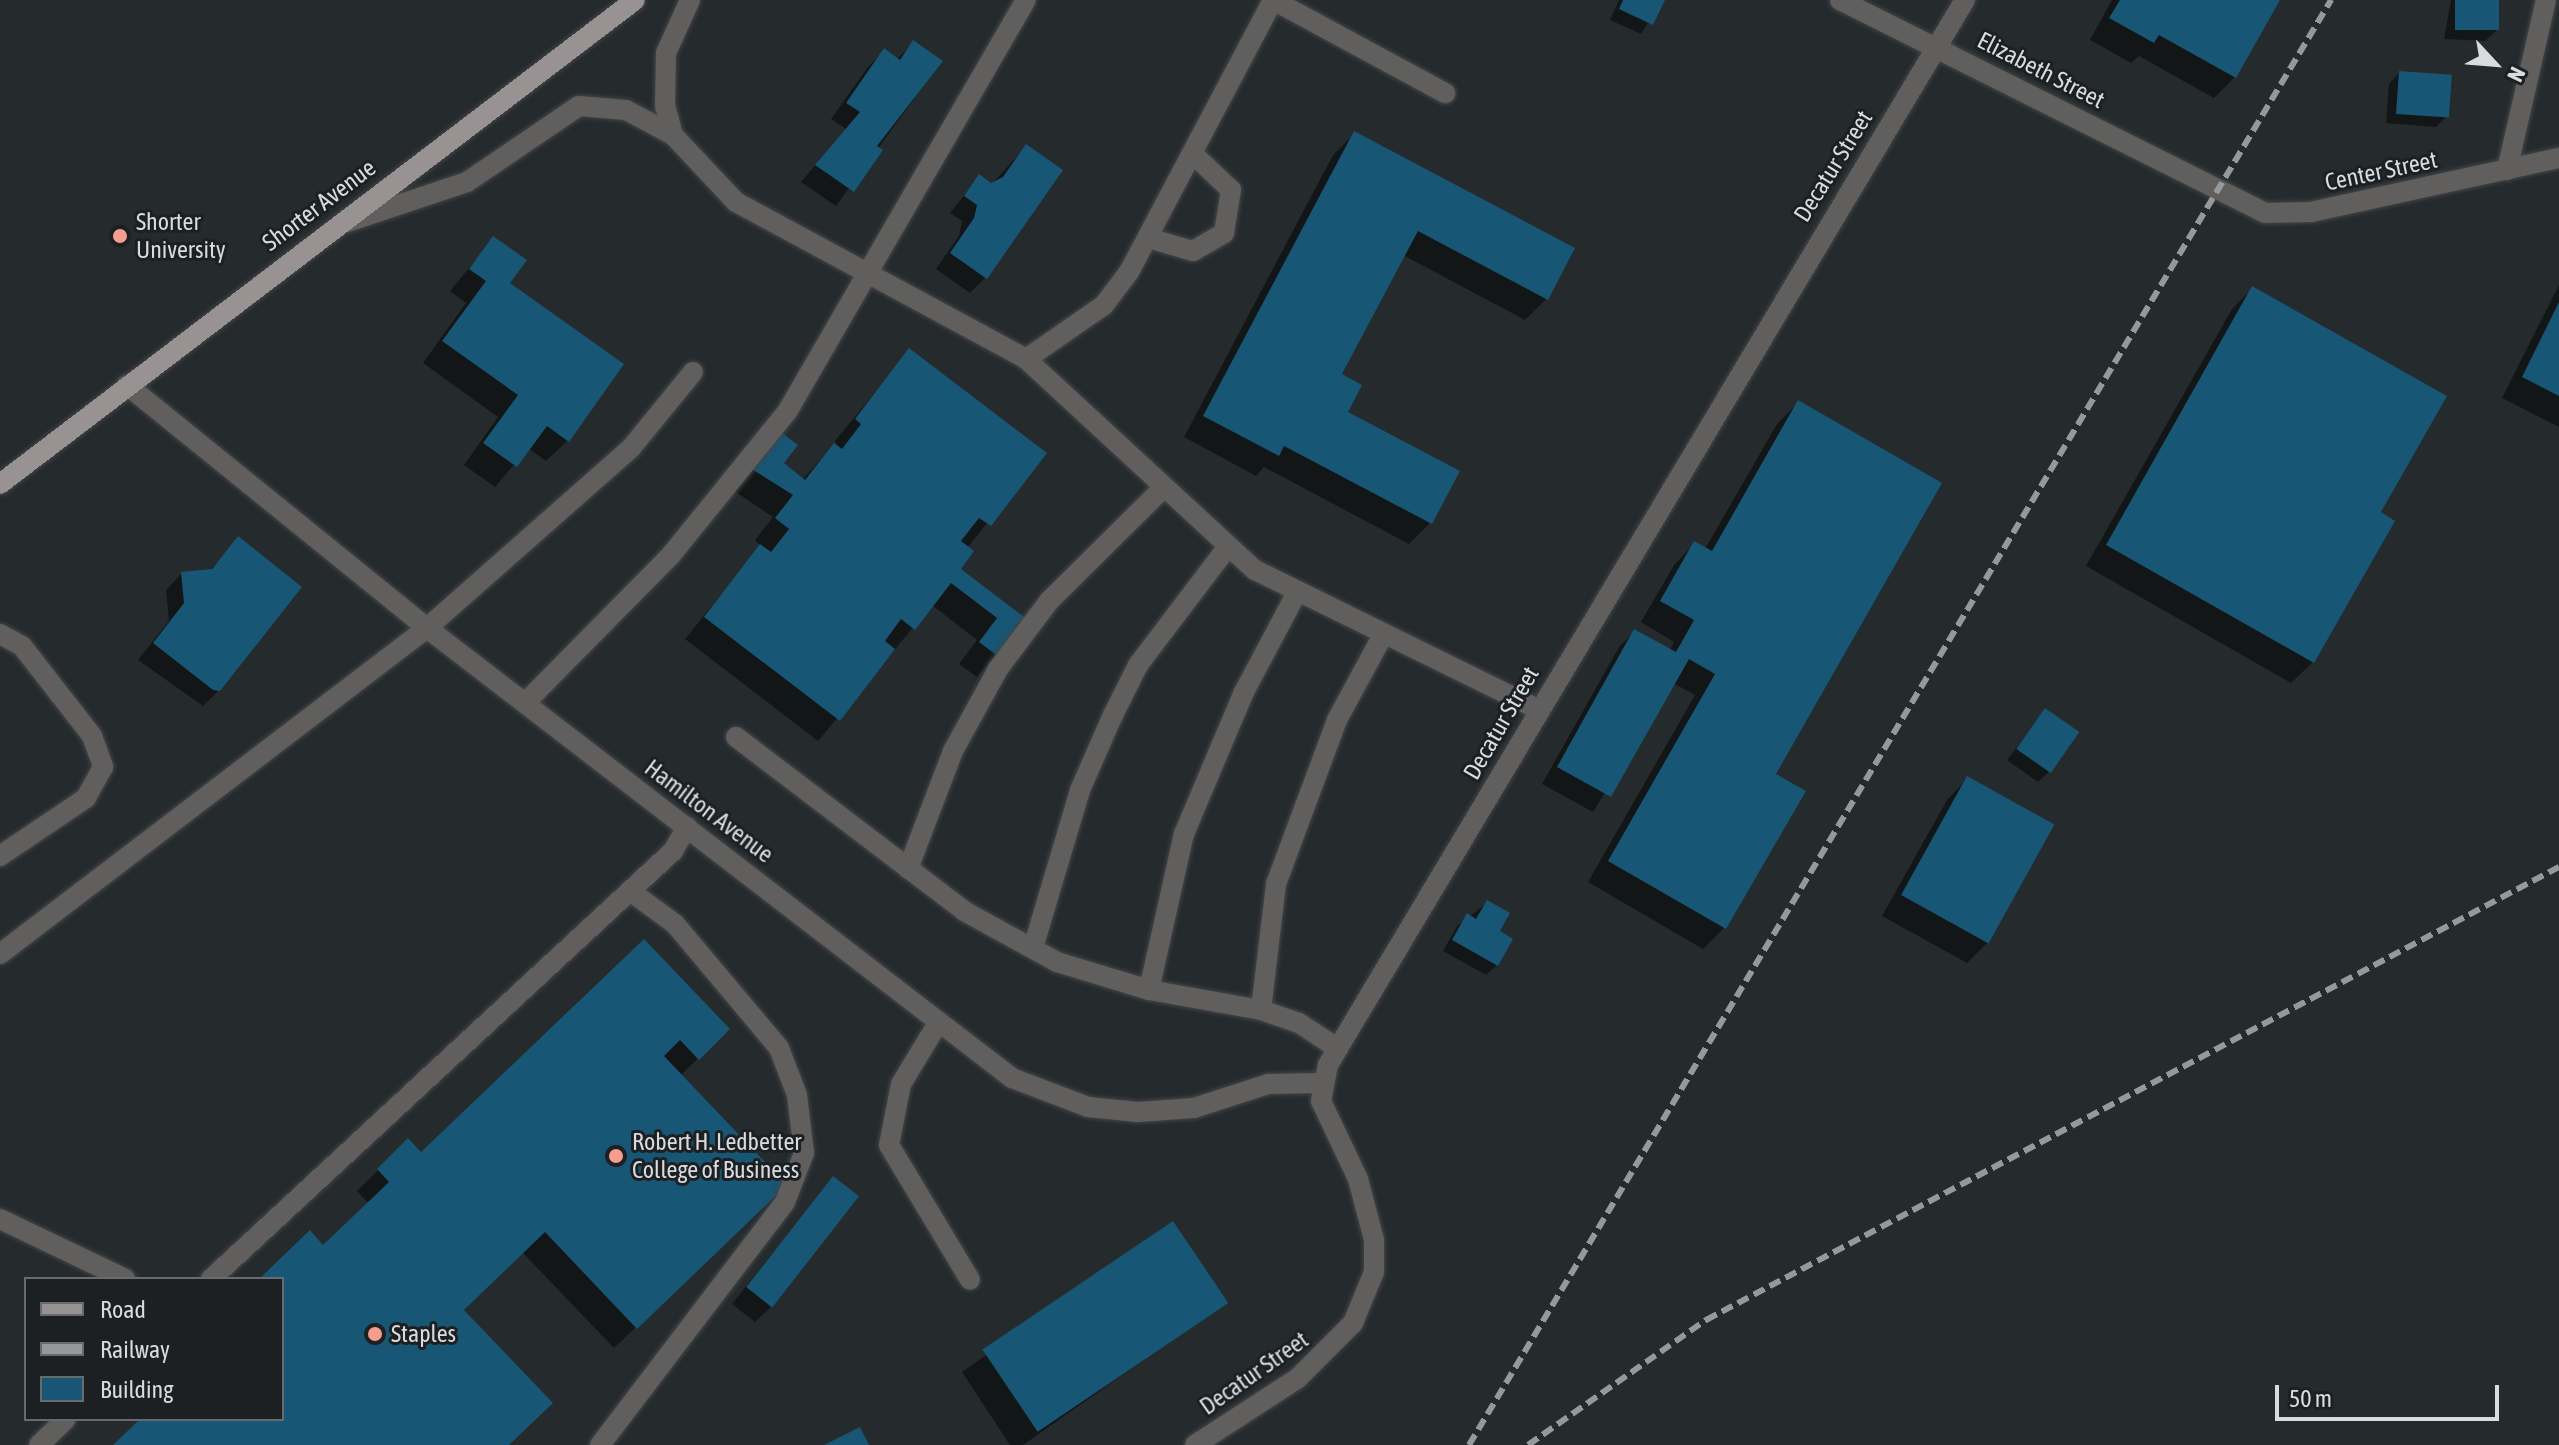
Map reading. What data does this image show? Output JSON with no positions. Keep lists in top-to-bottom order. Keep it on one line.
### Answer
{"streets":{"main road":["Shorter Avenue"],"street":["Elizabeth Street","Decatur Street","Center Street","Hamilton Avenue"]},"crossings":[["Elizabeth Street","Decatur Street"],["Elizabeth Street","Center Street"],["Decatur Street","Hamilton Avenue"],["Shorter Avenue","Hamilton Avenue"]],"places":["Shorter University","Robert H. Ledbetter College of Business","Staples"],"legend":["Road","Railway","Building"],"scale_bar":"50 m","north":"bottom right"}
